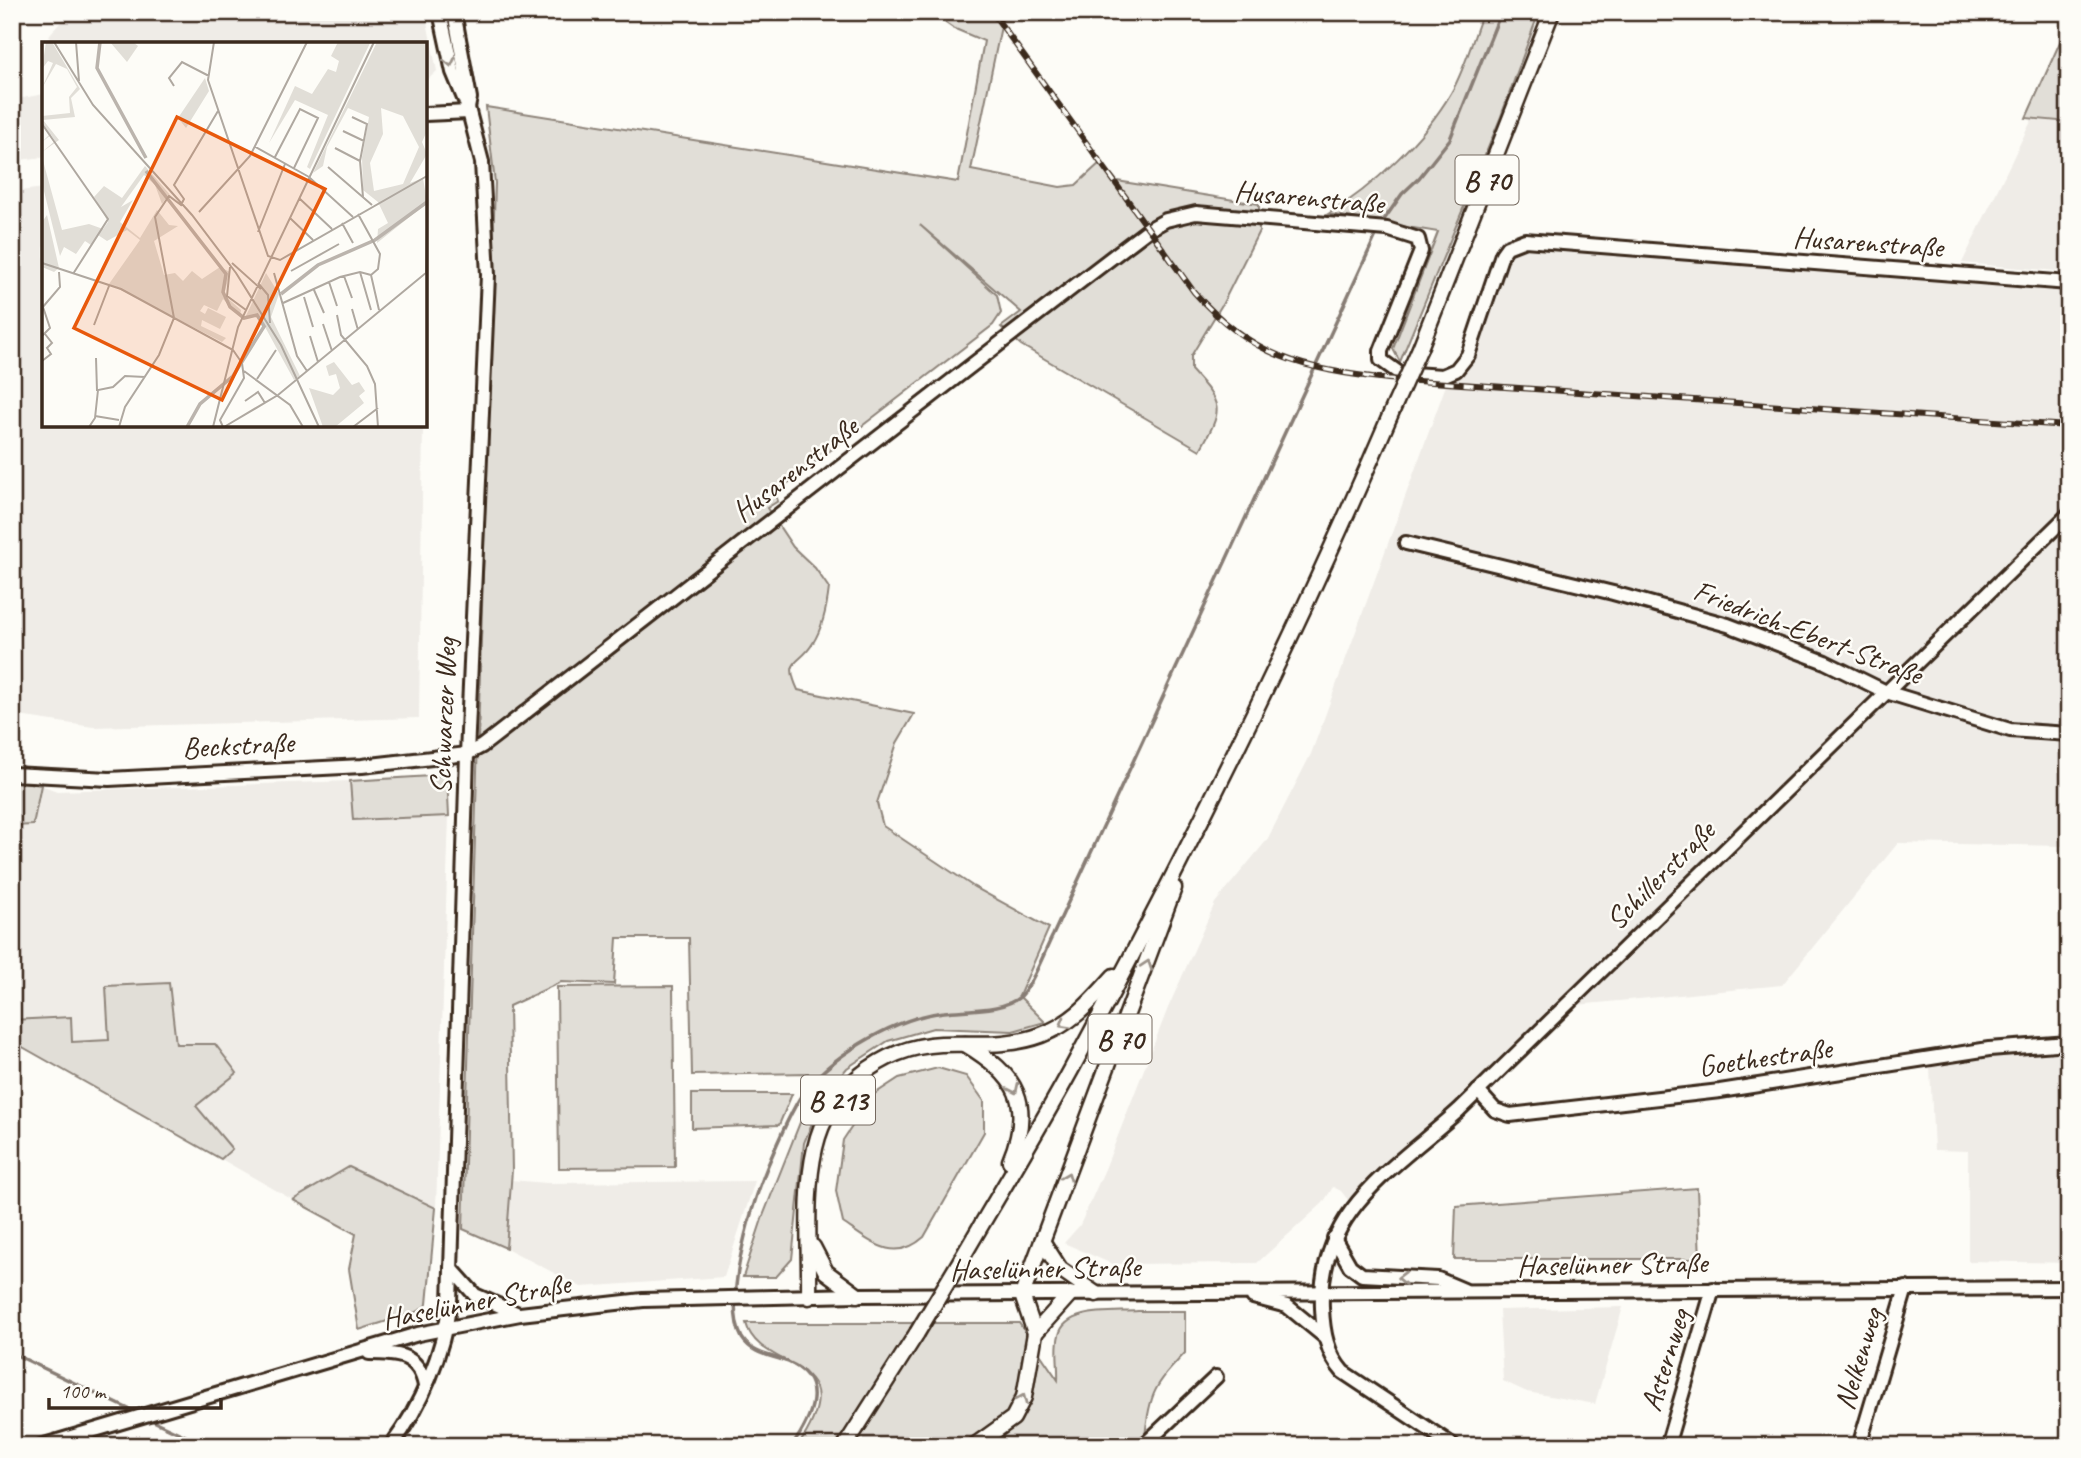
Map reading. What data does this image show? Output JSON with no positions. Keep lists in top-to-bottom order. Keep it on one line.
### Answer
{"streets":{"main road":["B 70","B 213"],"street":["Husarenstraße","Friedrich-Ebert-Straße","Schwarzer Weg","Beckstraße","Schillerstraße","Goethestraße","Haselünner Straße","Nelkenweg","Asternweg"]},"crossings":[["B 70","Haselünner Straße"],["Husarenstraße","Schwarzer Weg"],["Husarenstraße","Beckstraße"],["Friedrich-Ebert-Straße","Schillerstraße"],["Schwarzer Weg","Beckstraße"],["Schwarzer Weg","Haselünner Straße"],["Schillerstraße","Goethestraße"],["Schillerstraße","Haselünner Straße"],["B 213","Haselünner Straße"],["Haselünner Straße","Nelkenweg"],["Haselünner Straße","Asternweg"]],"scale_bar":"100 m"}
